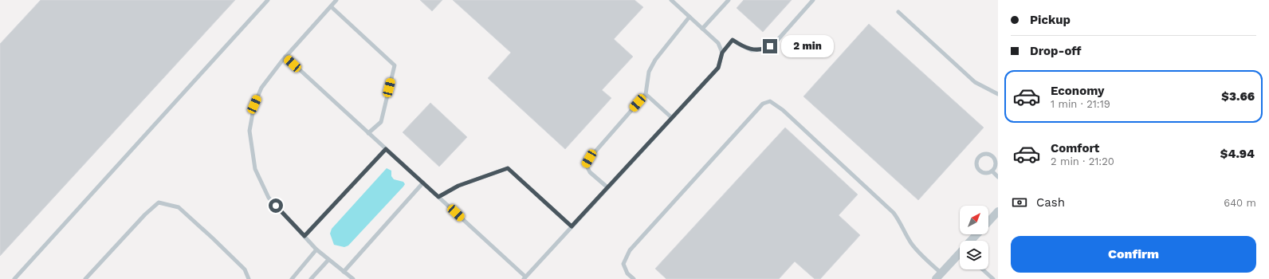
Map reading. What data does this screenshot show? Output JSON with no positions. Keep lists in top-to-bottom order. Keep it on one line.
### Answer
{"north":"top right","page":{"banner":["Pickup","Drop-off"],"bubble":"2 min","list":[{"name":"Economy","note":"1 min · 21:19","value":"$3.66"},{"name":"Comfort","note":"2 min · 21:20","value":"$4.94"}],"pay":["Cash","640 m"],"buttons":"Confirm"}}
